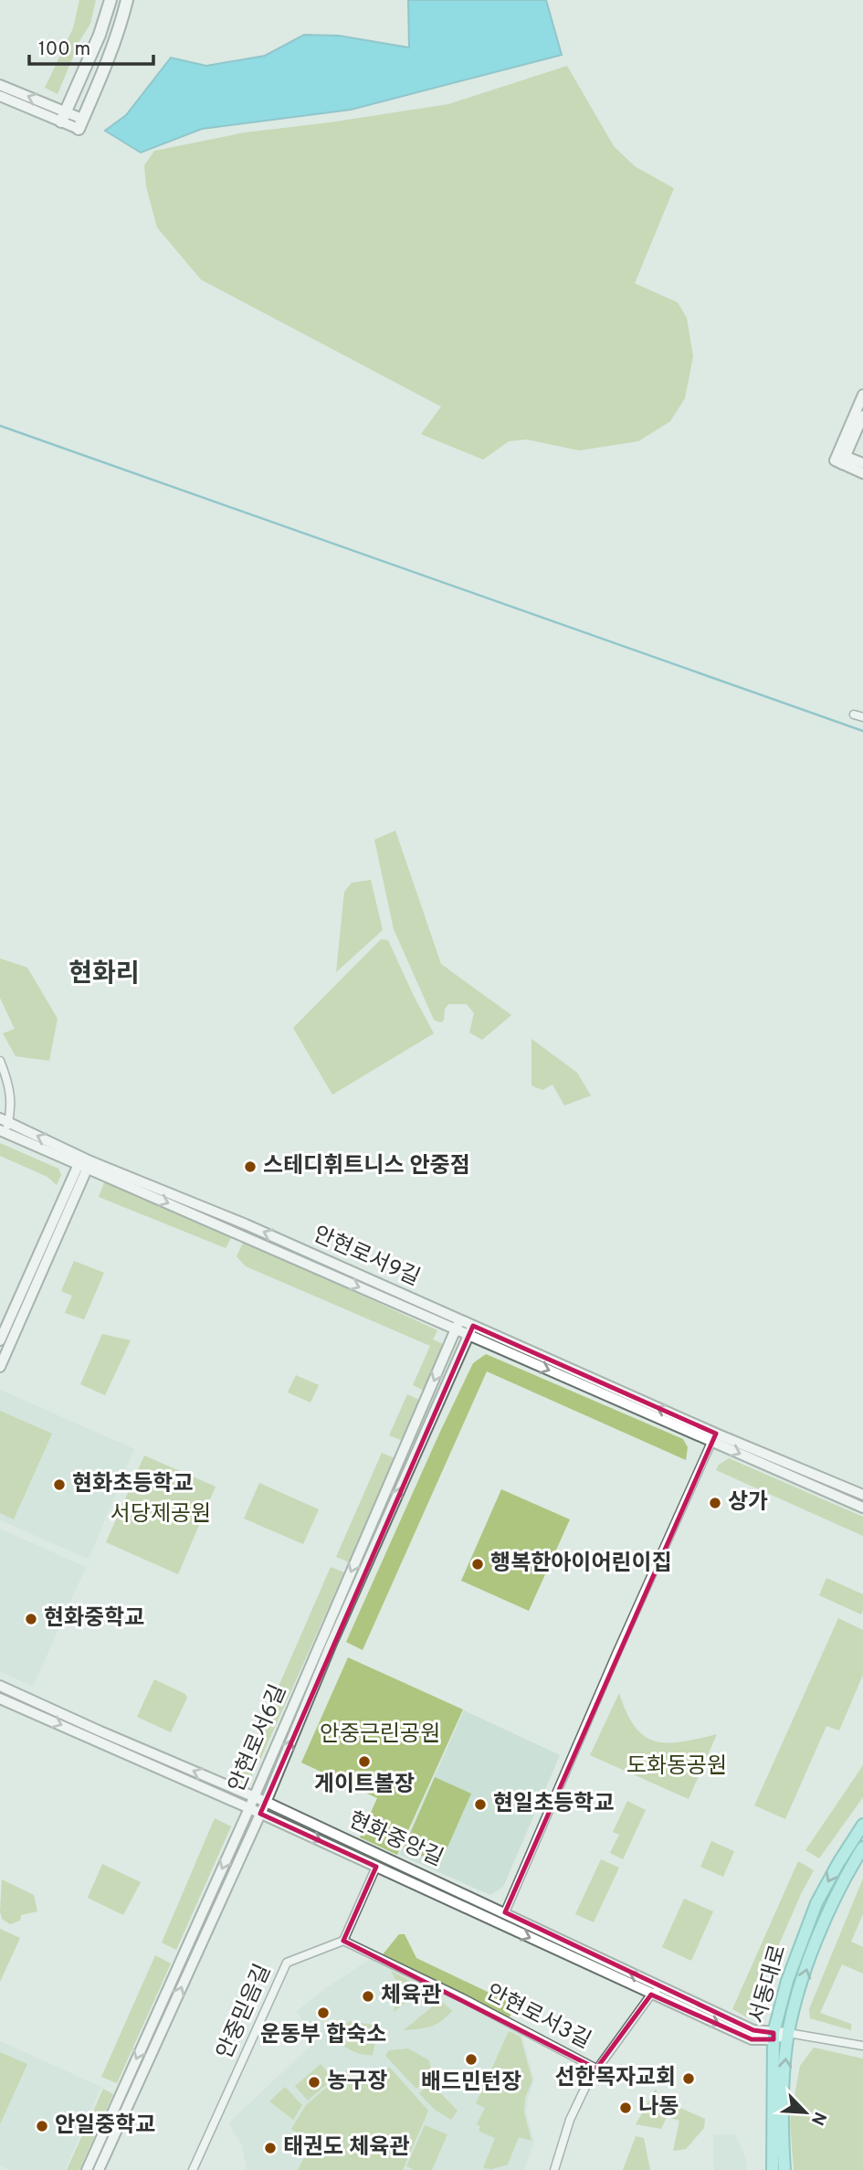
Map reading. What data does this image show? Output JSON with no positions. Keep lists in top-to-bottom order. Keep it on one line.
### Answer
{"streets":{"main road":["서동대로"],"street":["안현로서9길","안현로서6길","현화중앙길","안중믿음길","안현로서3길"]},"crossings":[["안현로서9길","안현로서6길"],["안현로서6길","현화중앙길"],["현화중앙길","서동대로"],["안중믿음길","안현로서3길"]],"districts":["현화리"],"parks":["서당제공원","안중근린공원","도화동공원"],"places":["스테디휘트니스 안중점","현화초등학교","상가","행복한아이어린이집","현화중학교","게이트볼장","현일초등학교","체육관","운동부 합숙소","배드민턴장","선한목자교회","농구장","나동","안일중학교","태권도 체육관"],"scale_bar":"100 m","north":"bottom right"}
